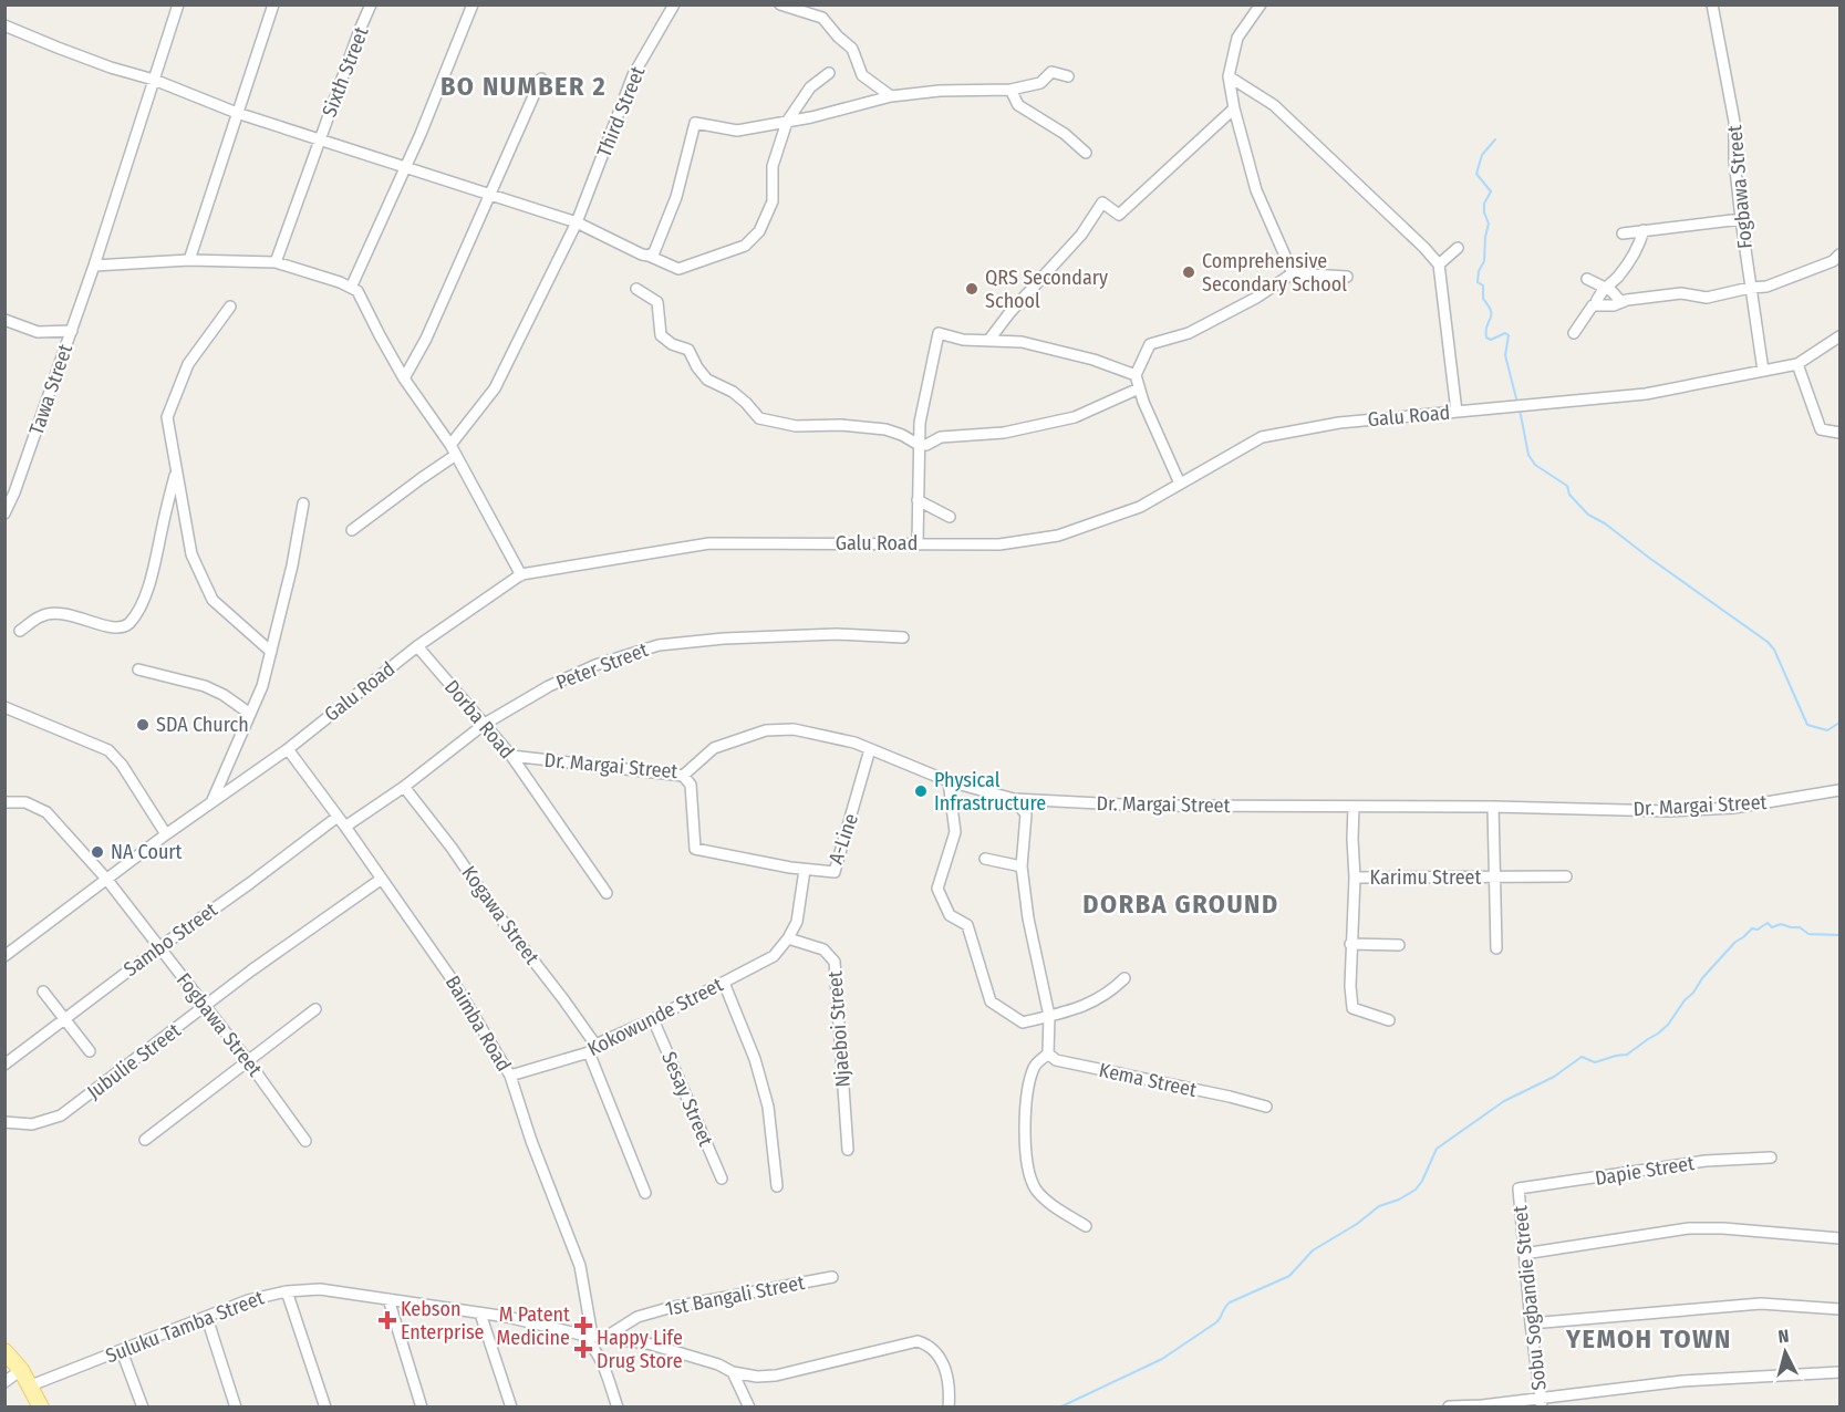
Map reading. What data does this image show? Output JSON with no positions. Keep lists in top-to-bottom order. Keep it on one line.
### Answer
{"streets":{"street":["Sixth Street","Third Street","Fogbawa Street","Tawa Street","Galu Road","Peter Street","Dorba Road","Dr. Margai Street","A-Line","Karimu Street","Kogawa Street","Sambo Street","Kokowunde Street","Baimba Road","Njaeboi Street","Jubulie Street","Kema Street","Sesay Street","Dapie Street","1st Bangali Street","Sobu Sogbandie Street","Suluku Tamba Street"]},"crossings":[["Fogbawa Street","Galu Road"],["Fogbawa Street","Sambo Street"],["Fogbawa Street","Jubulie Street"],["Galu Road","Dorba Road"],["Galu Road","Baimba Road"],["Peter Street","Dorba Road"],["Peter Street","Kogawa Street"],["Peter Street","Baimba Road"],["Dorba Road","Dr. Margai Street"],["Dr. Margai Street","A-Line"],["Dr. Margai Street","Karimu Street"],["A-Line","Kokowunde Street"],["A-Line","Njaeboi Street"],["Kogawa Street","Kokowunde Street"],["Sambo Street","Baimba Road"],["Kokowunde Street","Baimba Road"],["Kokowunde Street","Njaeboi Street"],["Kokowunde Street","Sesay Street"],["Baimba Road","Jubulie Street"],["Baimba Road","Suluku Tamba Street"],["Dapie Street","Sobu Sogbandie Street"],["1st Bangali Street","Suluku Tamba Street"]],"districts":["BO NUMBER 2","DORBA GROUND","YEMOH TOWN"],"places":{"other":["Comprehensive Secondary School","QRS Secondary School","SDA Church","Physical Infrastructure","NA Court"],"health":["Kebson Enterprise","M Patent Medicine","Happy Life Drug Store"]},"north":"top"}
